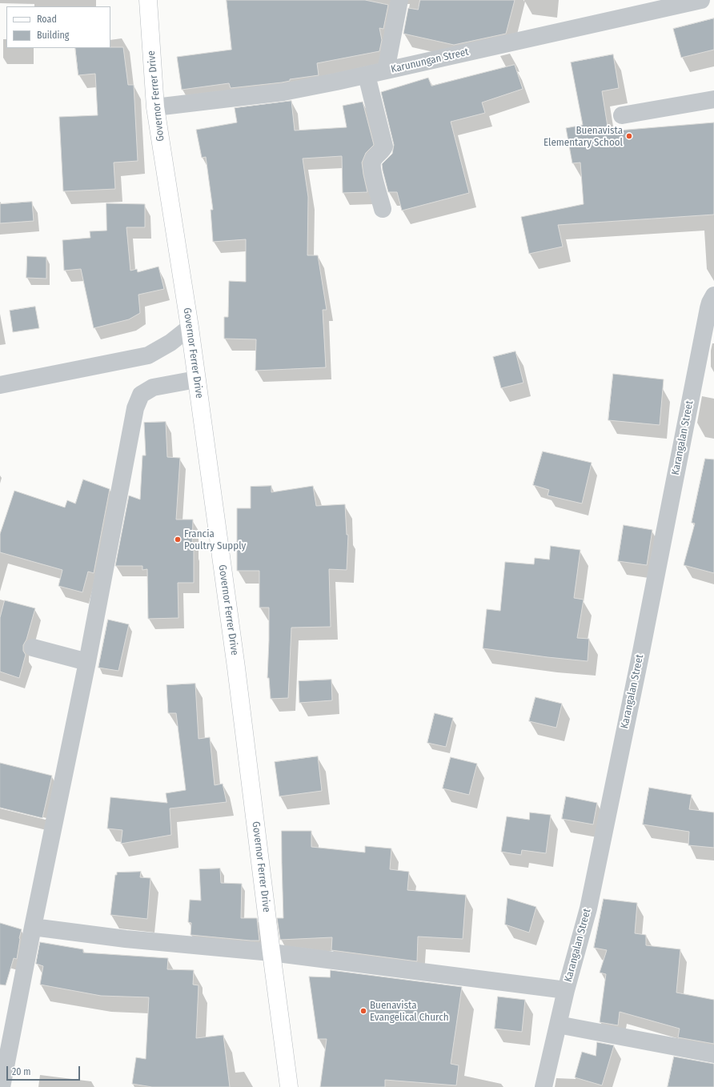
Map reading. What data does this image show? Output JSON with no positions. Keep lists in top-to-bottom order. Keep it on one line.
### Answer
{"streets":{"main road":["Governor Ferrer Drive"],"street":["Karunungan Street","Karangalan Street"]},"crossings":[["Karunungan Street","Governor Ferrer Drive"]],"places":["Buenavista Elementary School","Francia Poultry Supply","Buenavista Evangelical Church"],"legend":["Road","Building"],"scale_bar":"20 m"}
